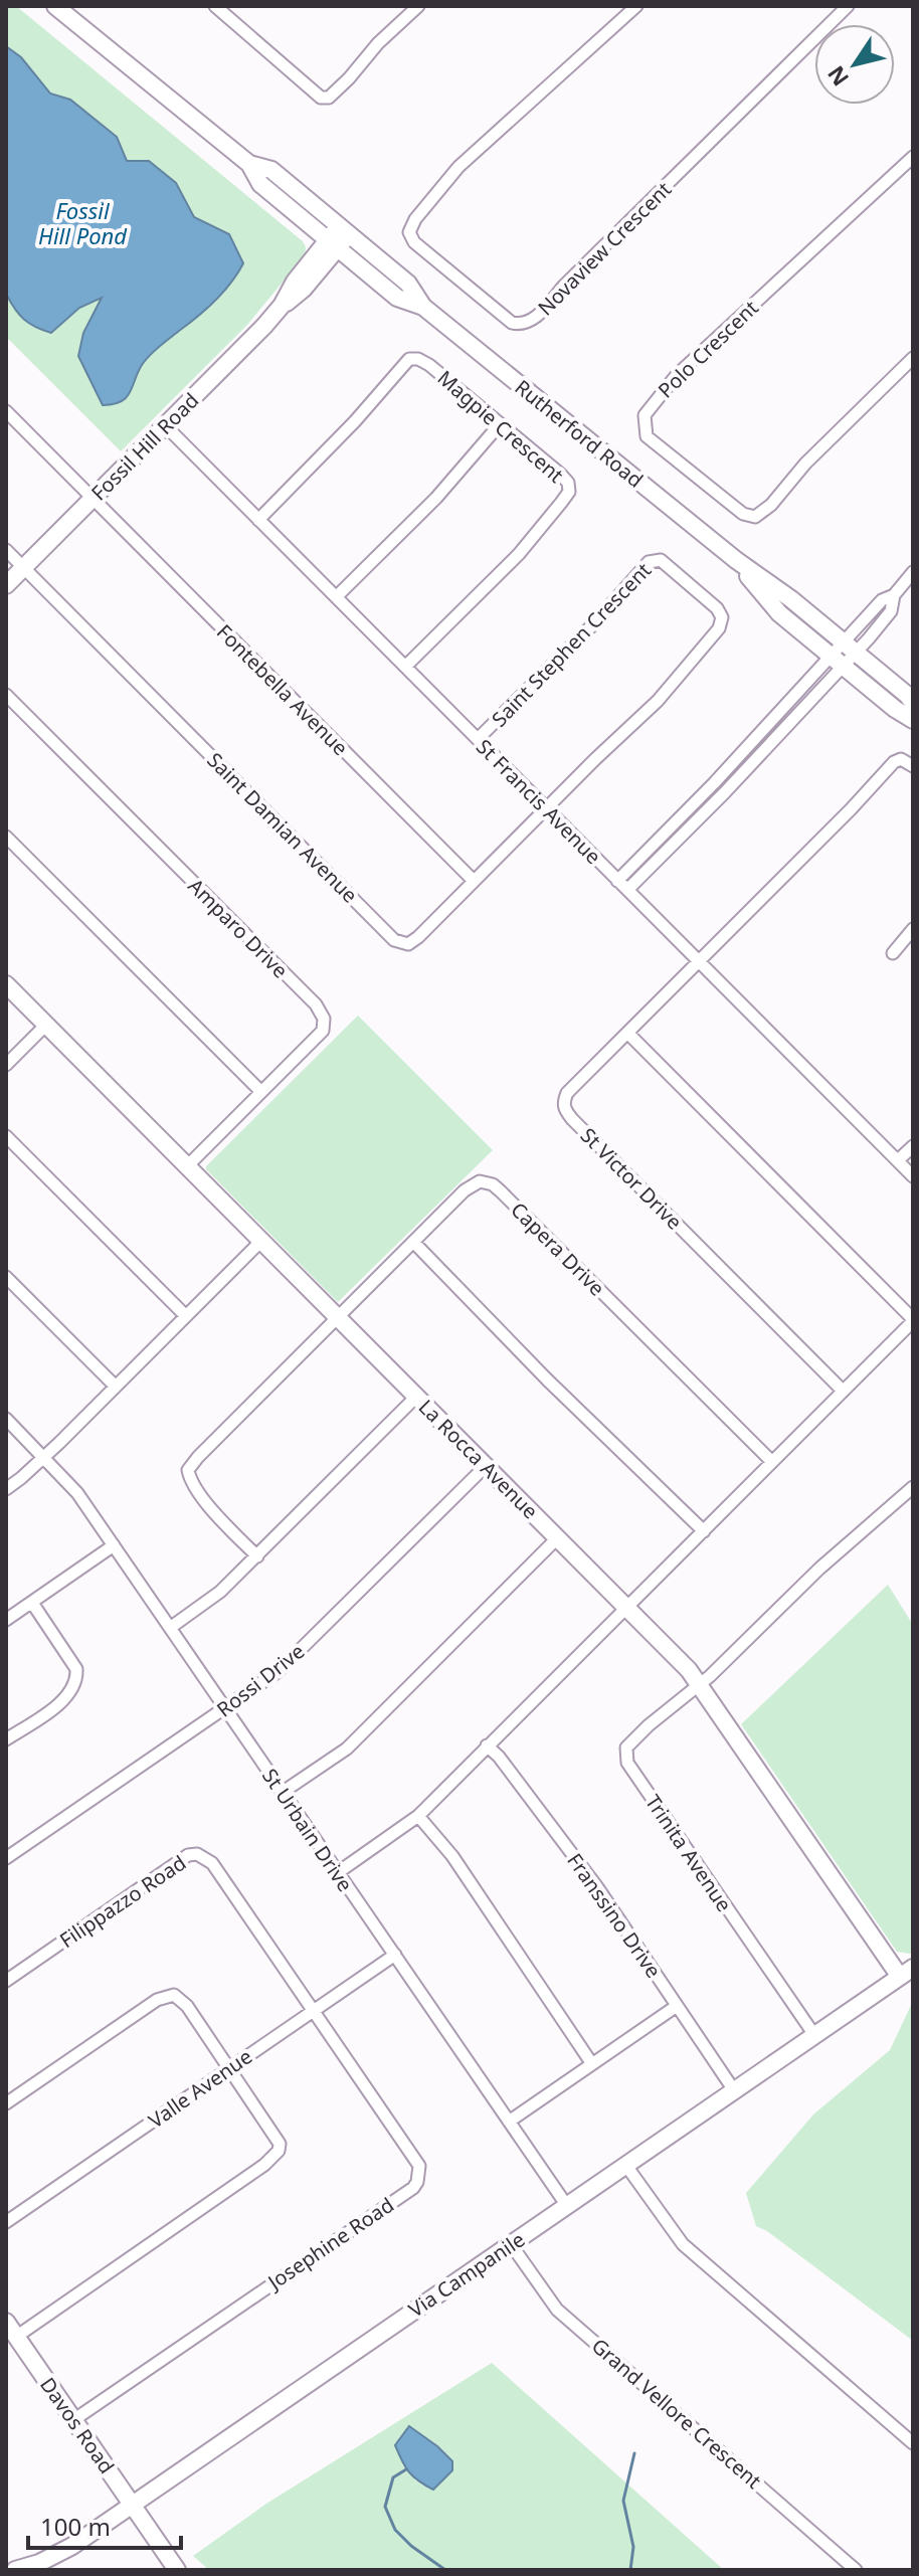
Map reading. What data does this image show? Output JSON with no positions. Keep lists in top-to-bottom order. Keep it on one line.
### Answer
{"streets":{"street":["Novaview Crescent","Polo Crescent","Magpie Crescent","Rutherford Road","Fossil Hill Road","Saint Stephen Crescent","Fontebella Avenue","St Francis Avenue","Saint Damian Avenue","Amparo Drive","St Victor Drive","Capera Drive","La Rocca Avenue","Rossi Drive","St Urbain Drive","Trinita Avenue","Filippazzo Road","Franssino Drive","Valle Avenue","Josephine Road","Via Campanile","Grand Vellore Crescent","Davos Road"]},"crossings":[["Magpie Crescent","St Francis Avenue"],["Rutherford Road","Fossil Hill Road"],["Fossil Hill Road","Fontebella Avenue"],["Fossil Hill Road","St Francis Avenue"],["Fossil Hill Road","Saint Damian Avenue"],["Saint Stephen Crescent","St Francis Avenue"],["Saint Stephen Crescent","Saint Damian Avenue"],["Fontebella Avenue","Saint Damian Avenue"],["St Francis Avenue","Saint Damian Avenue"],["St Francis Avenue","St Victor Drive"],["Amparo Drive","La Rocca Avenue"],["Capera Drive","La Rocca Avenue"],["La Rocca Avenue","Rossi Drive"],["La Rocca Avenue","Trinita Avenue"],["La Rocca Avenue","Via Campanile"],["Rossi Drive","St Urbain Drive"],["St Urbain Drive","Valle Avenue"],["St Urbain Drive","Via Campanile"],["Trinita Avenue","Via Campanile"],["Filippazzo Road","Valle Avenue"],["Filippazzo Road","Josephine Road"],["Franssino Drive","Via Campanile"],["Valle Avenue","Josephine Road"],["Josephine Road","Davos Road"],["Via Campanile","Grand Vellore Crescent"],["Via Campanile","Davos Road"]],"water":["Fossil Hill Pond"],"scale_bar":"100 m","north":"bottom left"}
